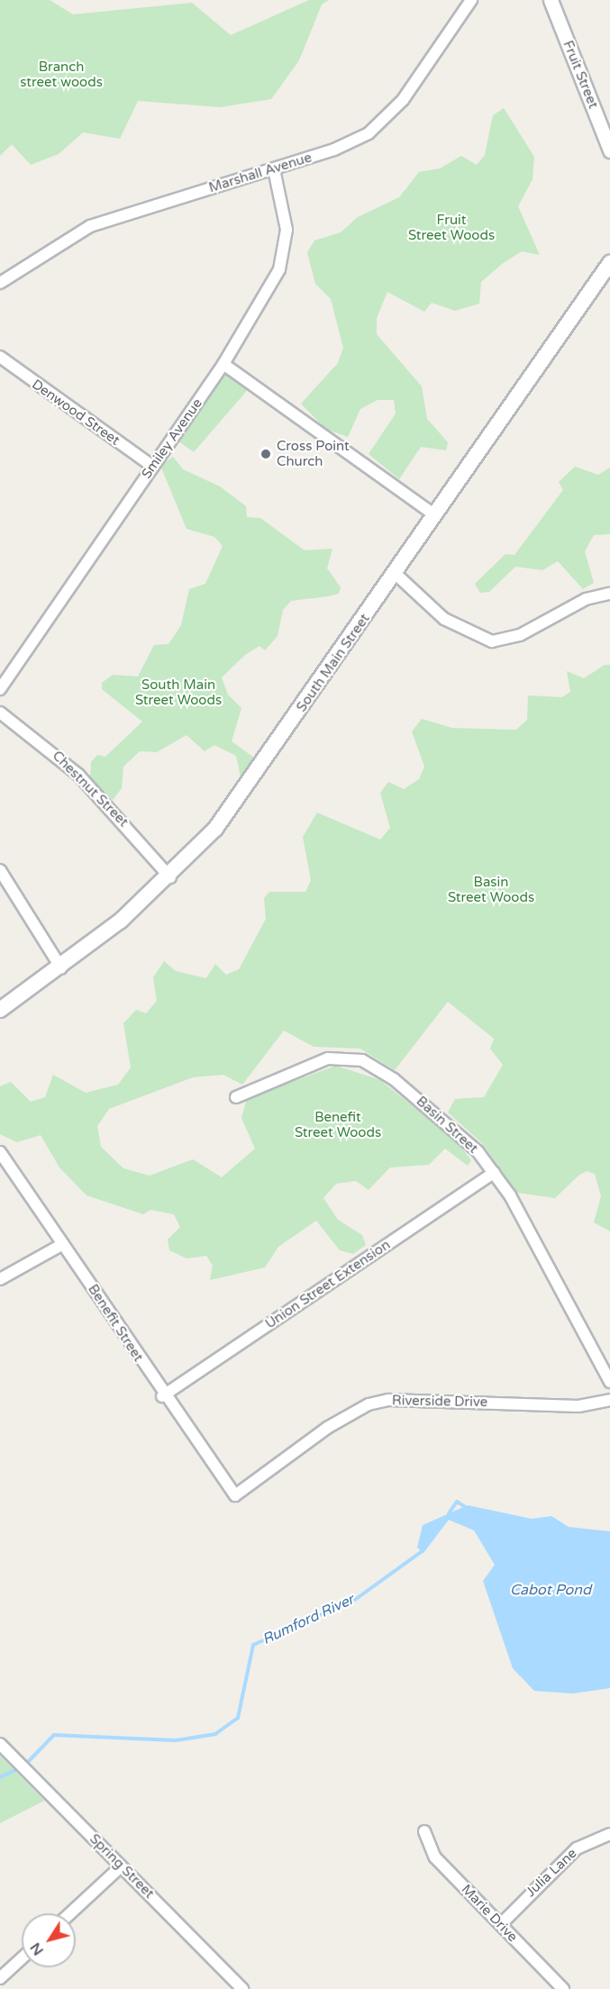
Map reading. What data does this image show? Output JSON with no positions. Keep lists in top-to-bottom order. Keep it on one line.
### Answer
{"streets":{"main road":["South Main Street"],"street":["Fruit Street","Marshall Avenue","Denwood Street","Smiley Avenue","Chestnut Street","Basin Street","Union Street Extension","Benefit Street","Riverside Drive","Spring Street","Julia Lane","Marie Drive"]},"crossings":[["Marshall Avenue","Smiley Avenue"],["Denwood Street","Smiley Avenue"],["South Main Street","Chestnut Street"],["Basin Street","Union Street Extension"],["Union Street Extension","Benefit Street"],["Benefit Street","Riverside Drive"],["Julia Lane","Marie Drive"]],"water":["Cabot Pond","Rumford River"],"parks":["Branch street woods","Fruit Street Woods","South Main Street Woods","Basin Street Woods","Benefit Street Woods"],"places":["Cross Point Church"],"north":"bottom left"}
